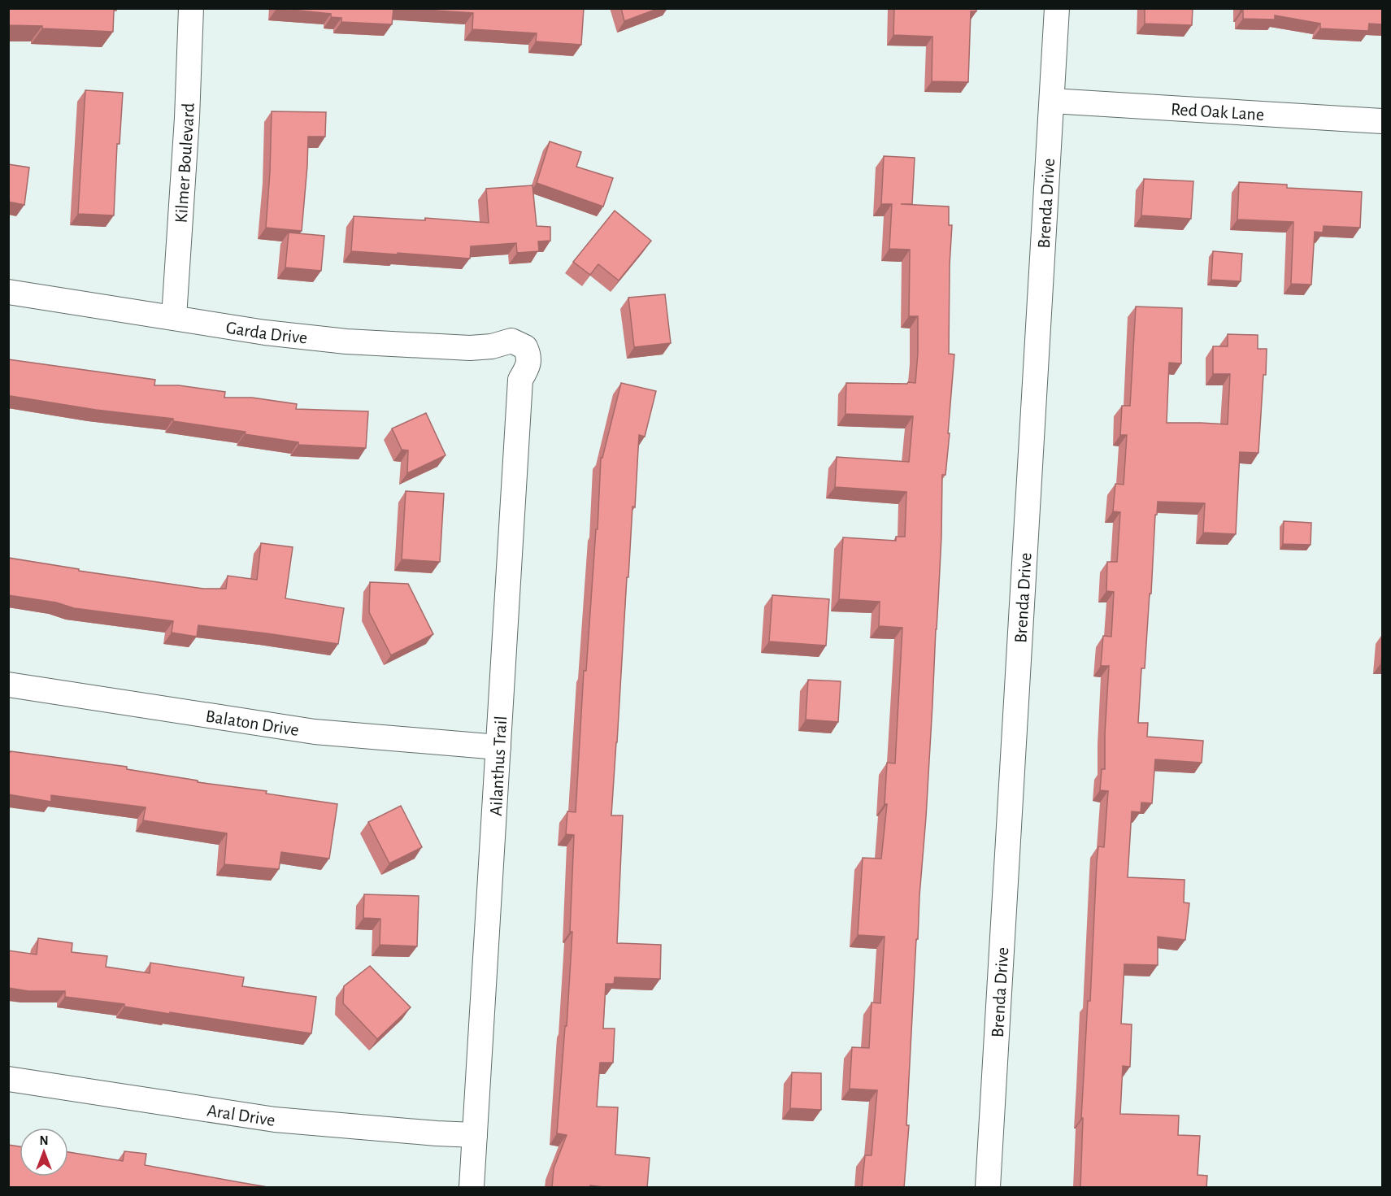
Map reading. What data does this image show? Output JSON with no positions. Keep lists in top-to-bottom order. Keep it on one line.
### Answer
{"streets":{"street":["Red Oak Lane","Kilmer Boulevard","Brenda Drive","Garda Drive","Balaton Drive","Ailanthus Trail","Aral Drive"]},"crossings":[["Red Oak Lane","Brenda Drive"],["Kilmer Boulevard","Garda Drive"],["Garda Drive","Ailanthus Trail"],["Balaton Drive","Ailanthus Trail"],["Ailanthus Trail","Aral Drive"]],"north":"top"}
